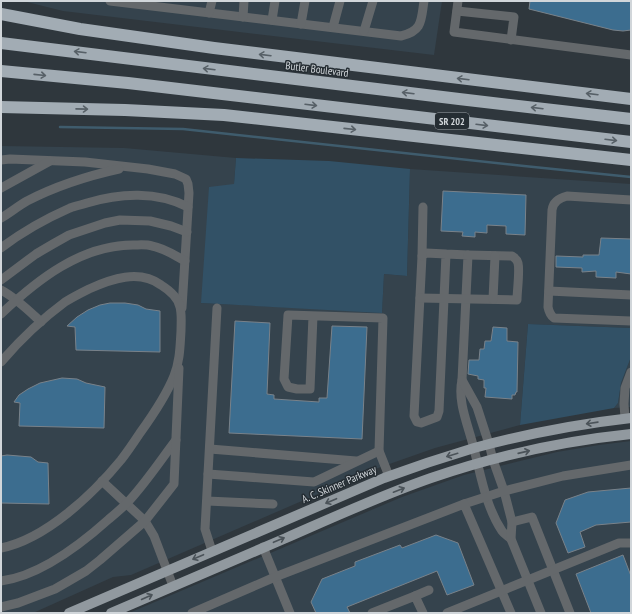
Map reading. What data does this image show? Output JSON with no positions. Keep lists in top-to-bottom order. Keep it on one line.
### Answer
{"streets":{"highway":["Butler Boulevard","SR 202"],"main road":["A. C. Skinner Parkway"]}}
